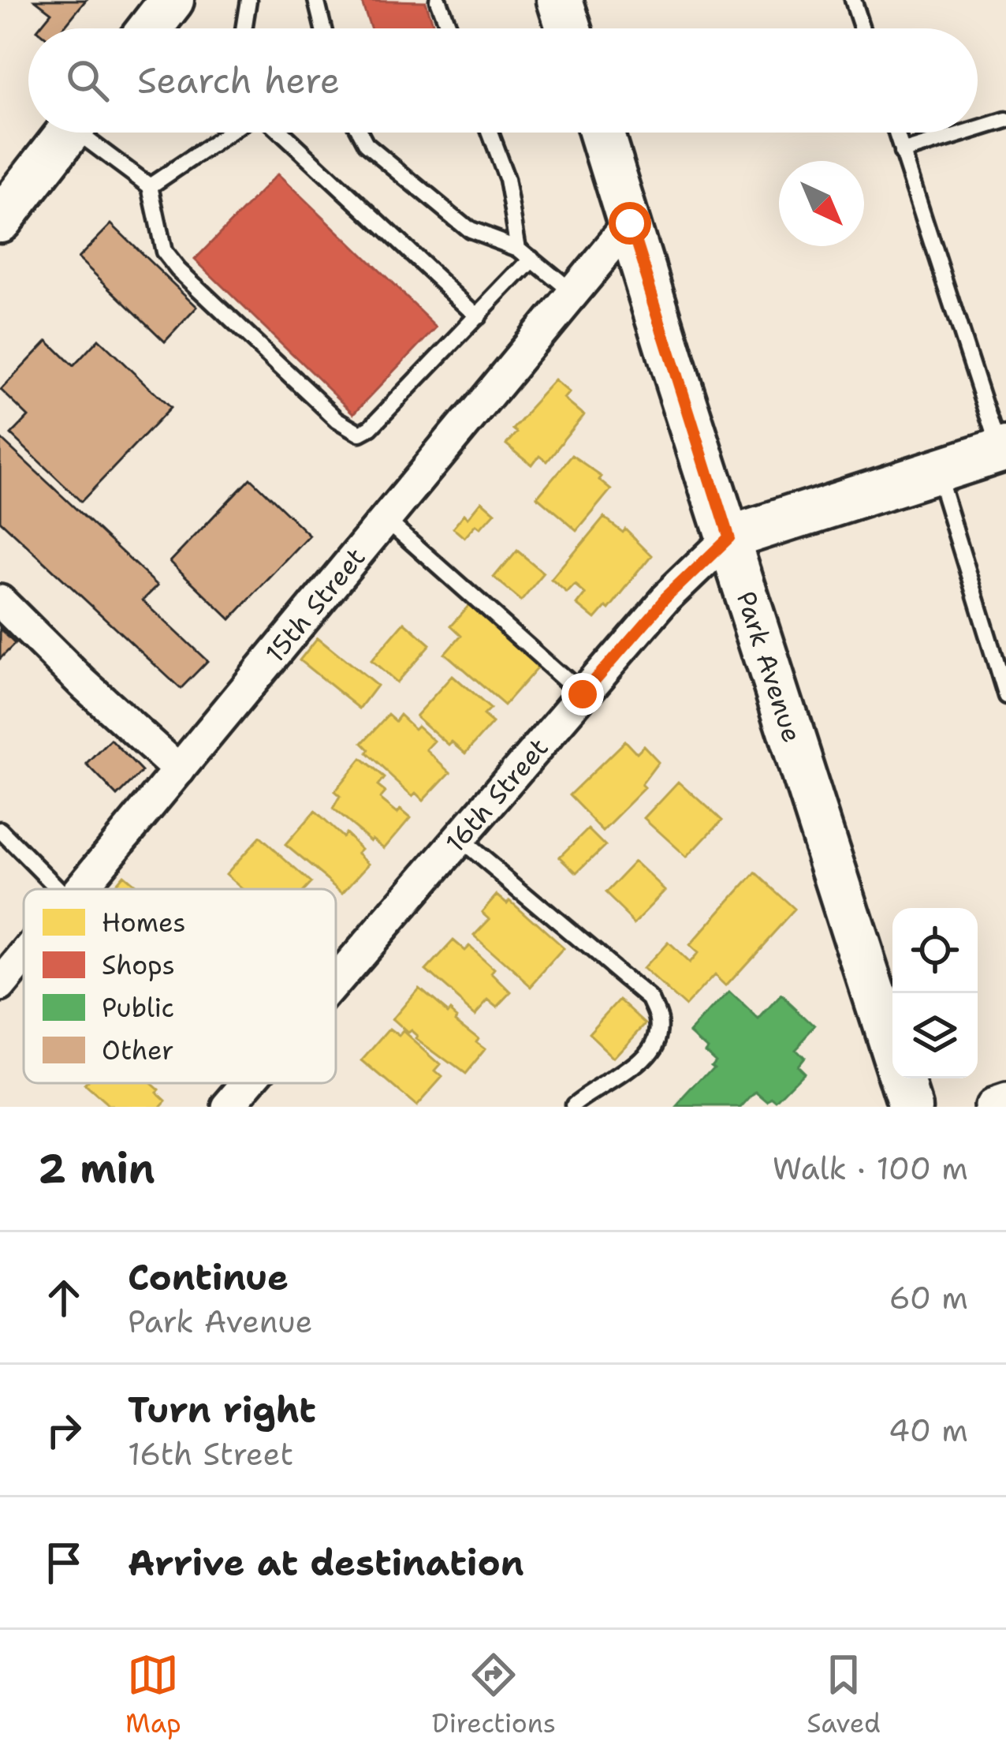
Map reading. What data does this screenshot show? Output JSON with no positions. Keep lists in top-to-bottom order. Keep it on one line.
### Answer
{"streets":{"street":["15th Street","Park Avenue","16th Street"]},"crossings":[["15th Street","Park Avenue"],["Park Avenue","16th Street"]],"legend":["Homes","Shops","Public","Other"],"north":"bottom right","page":{"search":"Search here","heading":["2 min","Walk · 100 m"],"list":[["Continue","Park Avenue","60 m"],["Turn right","16th Street","40 m"],"Arrive at destination"],"nav":["Map","Directions","Saved"]}}
